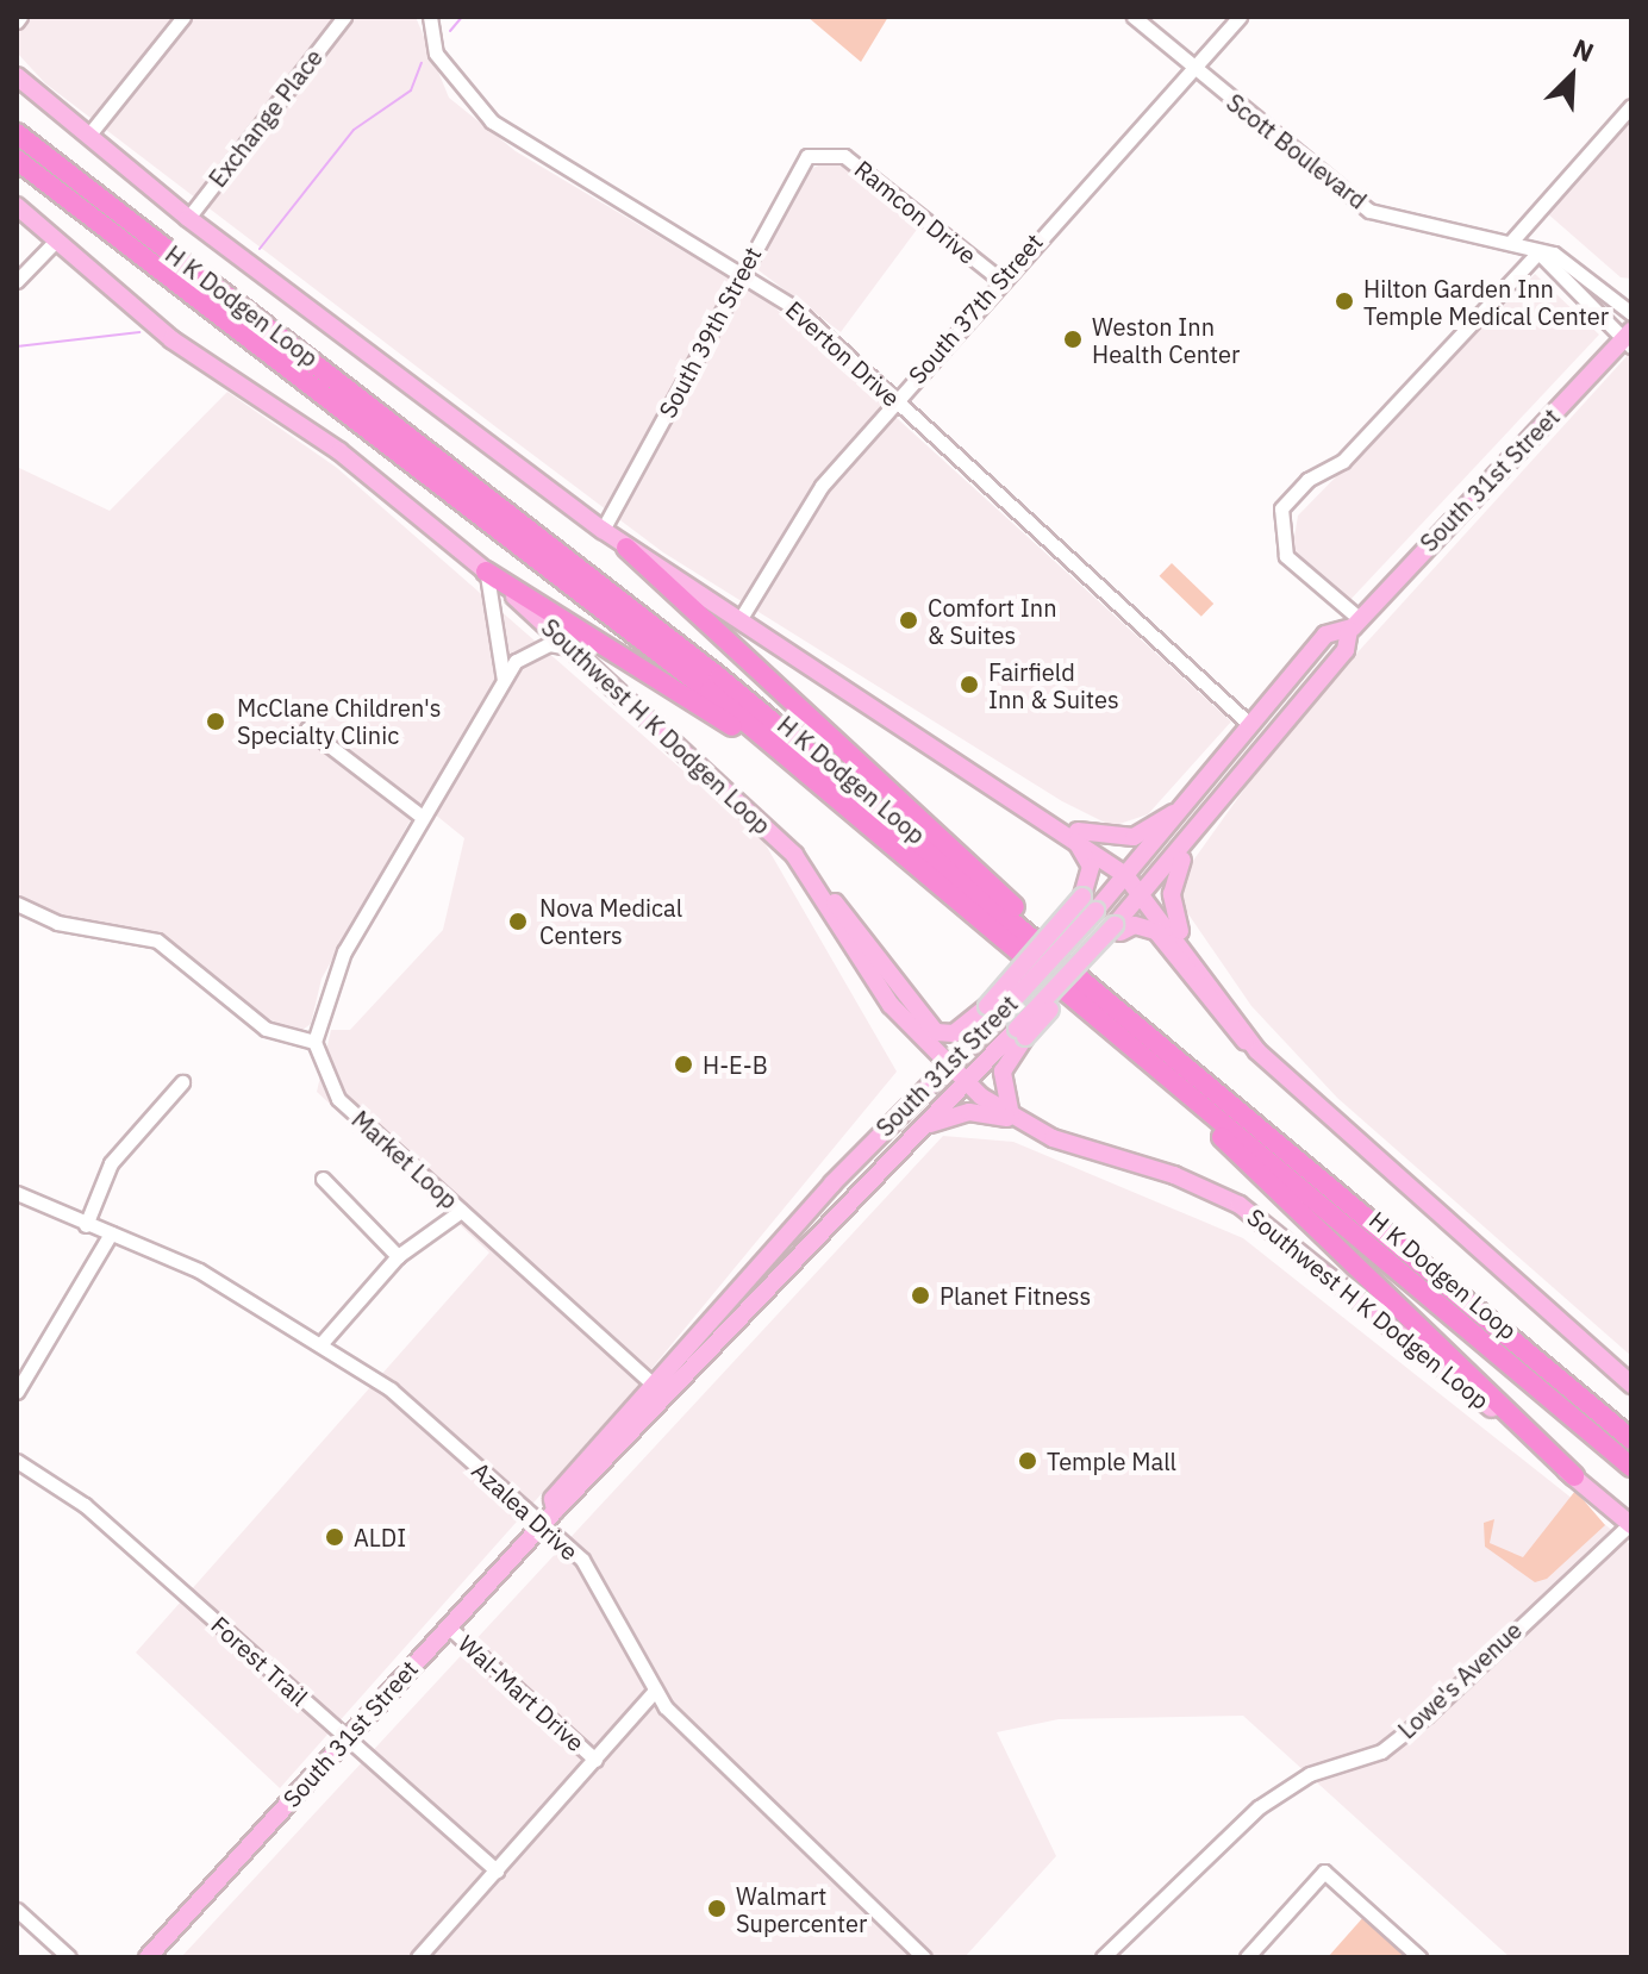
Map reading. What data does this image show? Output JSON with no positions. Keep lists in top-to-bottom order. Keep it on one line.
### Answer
{"streets":{"highway":["H K Dodgen Loop"],"main road":["South 31st Street","Southwest H K Dodgen Loop"],"street":["Exchange Place","Scott Boulevard","Ramcon Drive","South 37th Street","South 39th Street","Everton Drive","Market Loop","Azalea Drive","Forest Trail","Lowe's Avenue","Wal-Mart Drive"]},"crossings":[["Scott Boulevard","South 37th Street"],["Scott Boulevard","South 31st Street"],["Ramcon Drive","South 37th Street"],["Ramcon Drive","South 39th Street"],["South 37th Street","Everton Drive"],["South 39th Street","Everton Drive"],["Everton Drive","South 31st Street"],["South 31st Street","Southwest H K Dodgen Loop"],["South 31st Street","Market Loop"],["South 31st Street","Azalea Drive"],["South 31st Street","Forest Trail"],["South 31st Street","Wal-Mart Drive"],["Southwest H K Dodgen Loop","Lowe's Avenue"]],"places":["Hilton Garden Inn Temple Medical Center","Weston Inn Health Center","Comfort Inn & Suites","Fairfield Inn & Suites","McClane Children's Specialty Clinic","Nova Medical Centers","H-E-B","Planet Fitness","Temple Mall","ALDI","Walmart Supercenter"],"north":"top right"}
